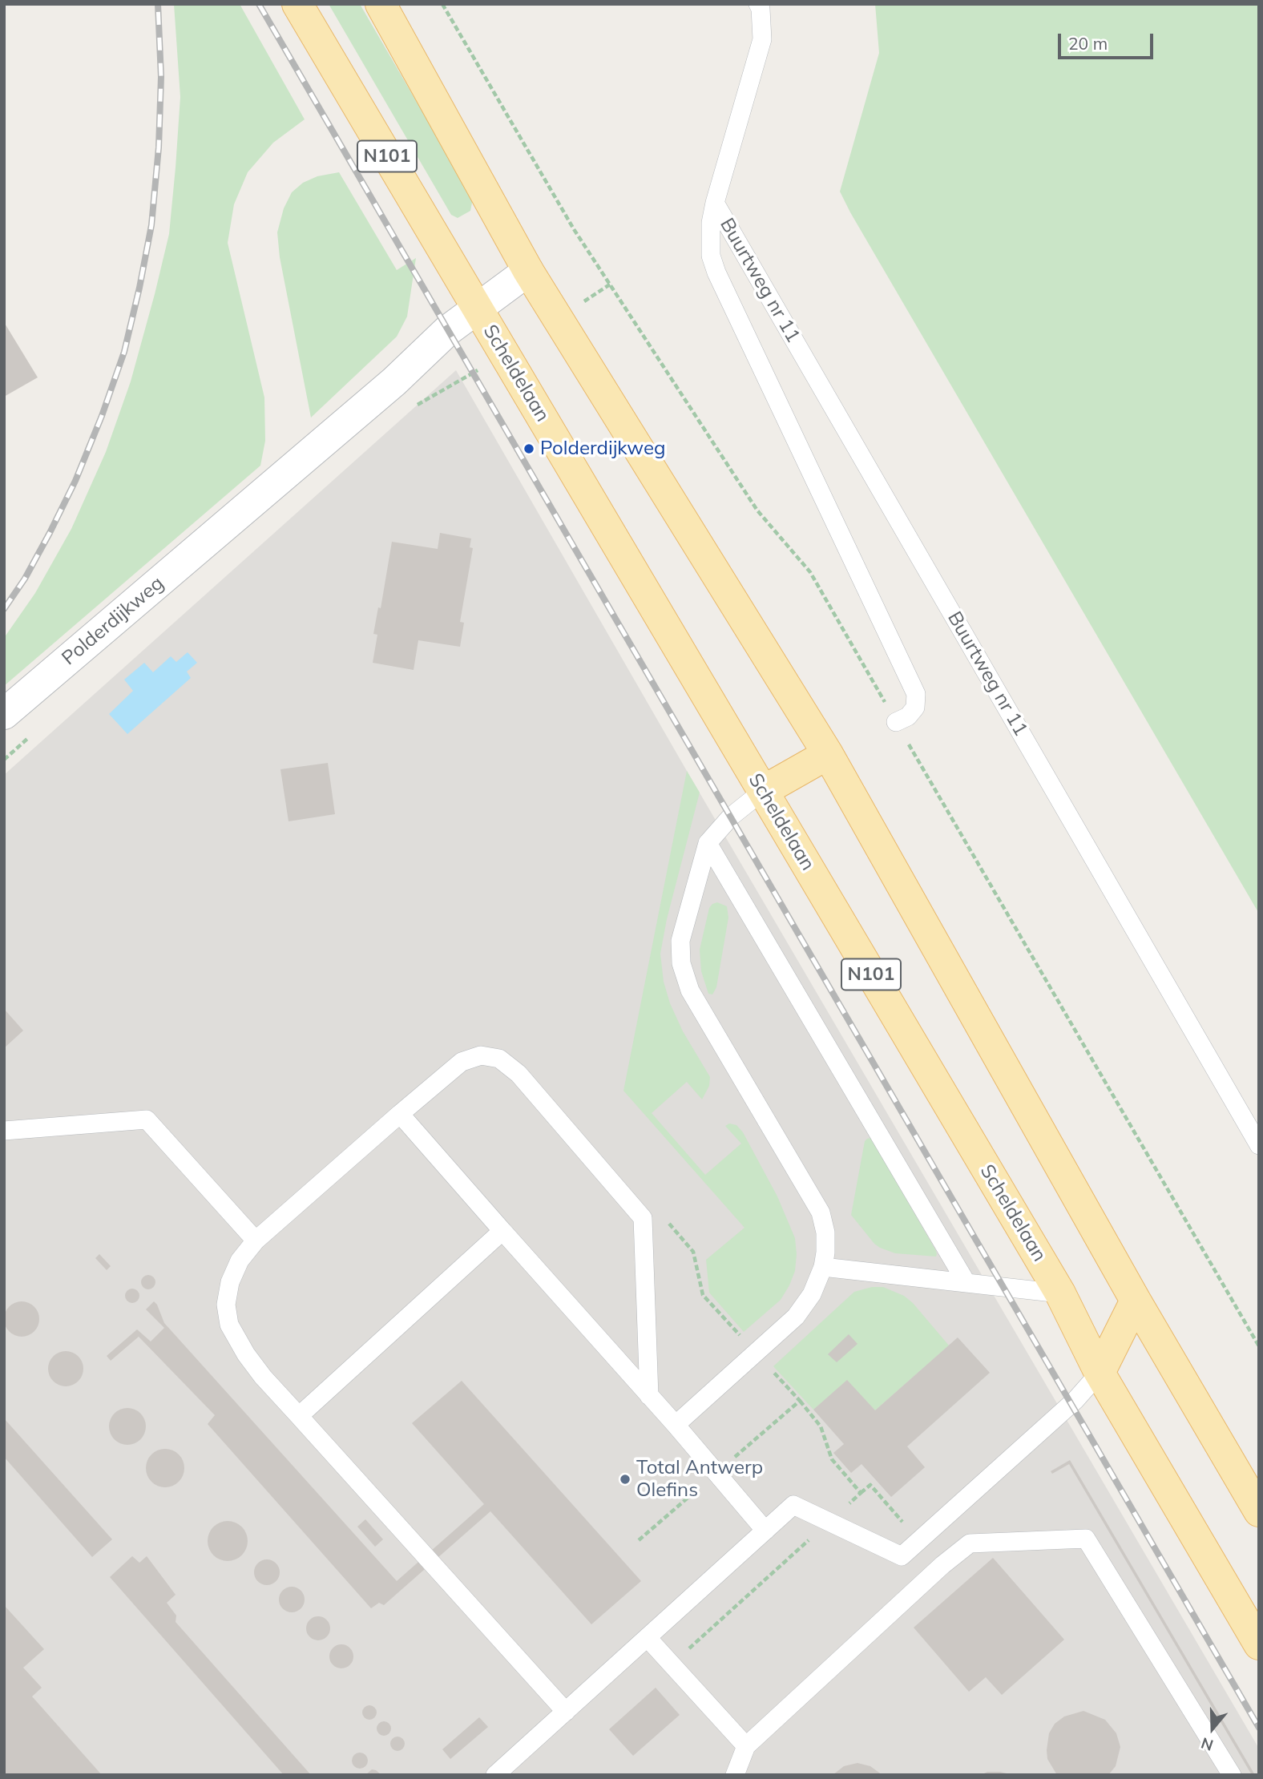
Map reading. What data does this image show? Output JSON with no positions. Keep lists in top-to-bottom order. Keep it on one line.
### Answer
{"streets":{"main road":["N101","Scheldelaan"],"street":["Polderdijkweg"],"lane":["Buurtweg nr 11"]},"crossings":[["Scheldelaan","Polderdijkweg"]],"places":["Polderdijkweg","Total Antwerp Olefins"],"scale_bar":"20 m","north":"bottom"}
